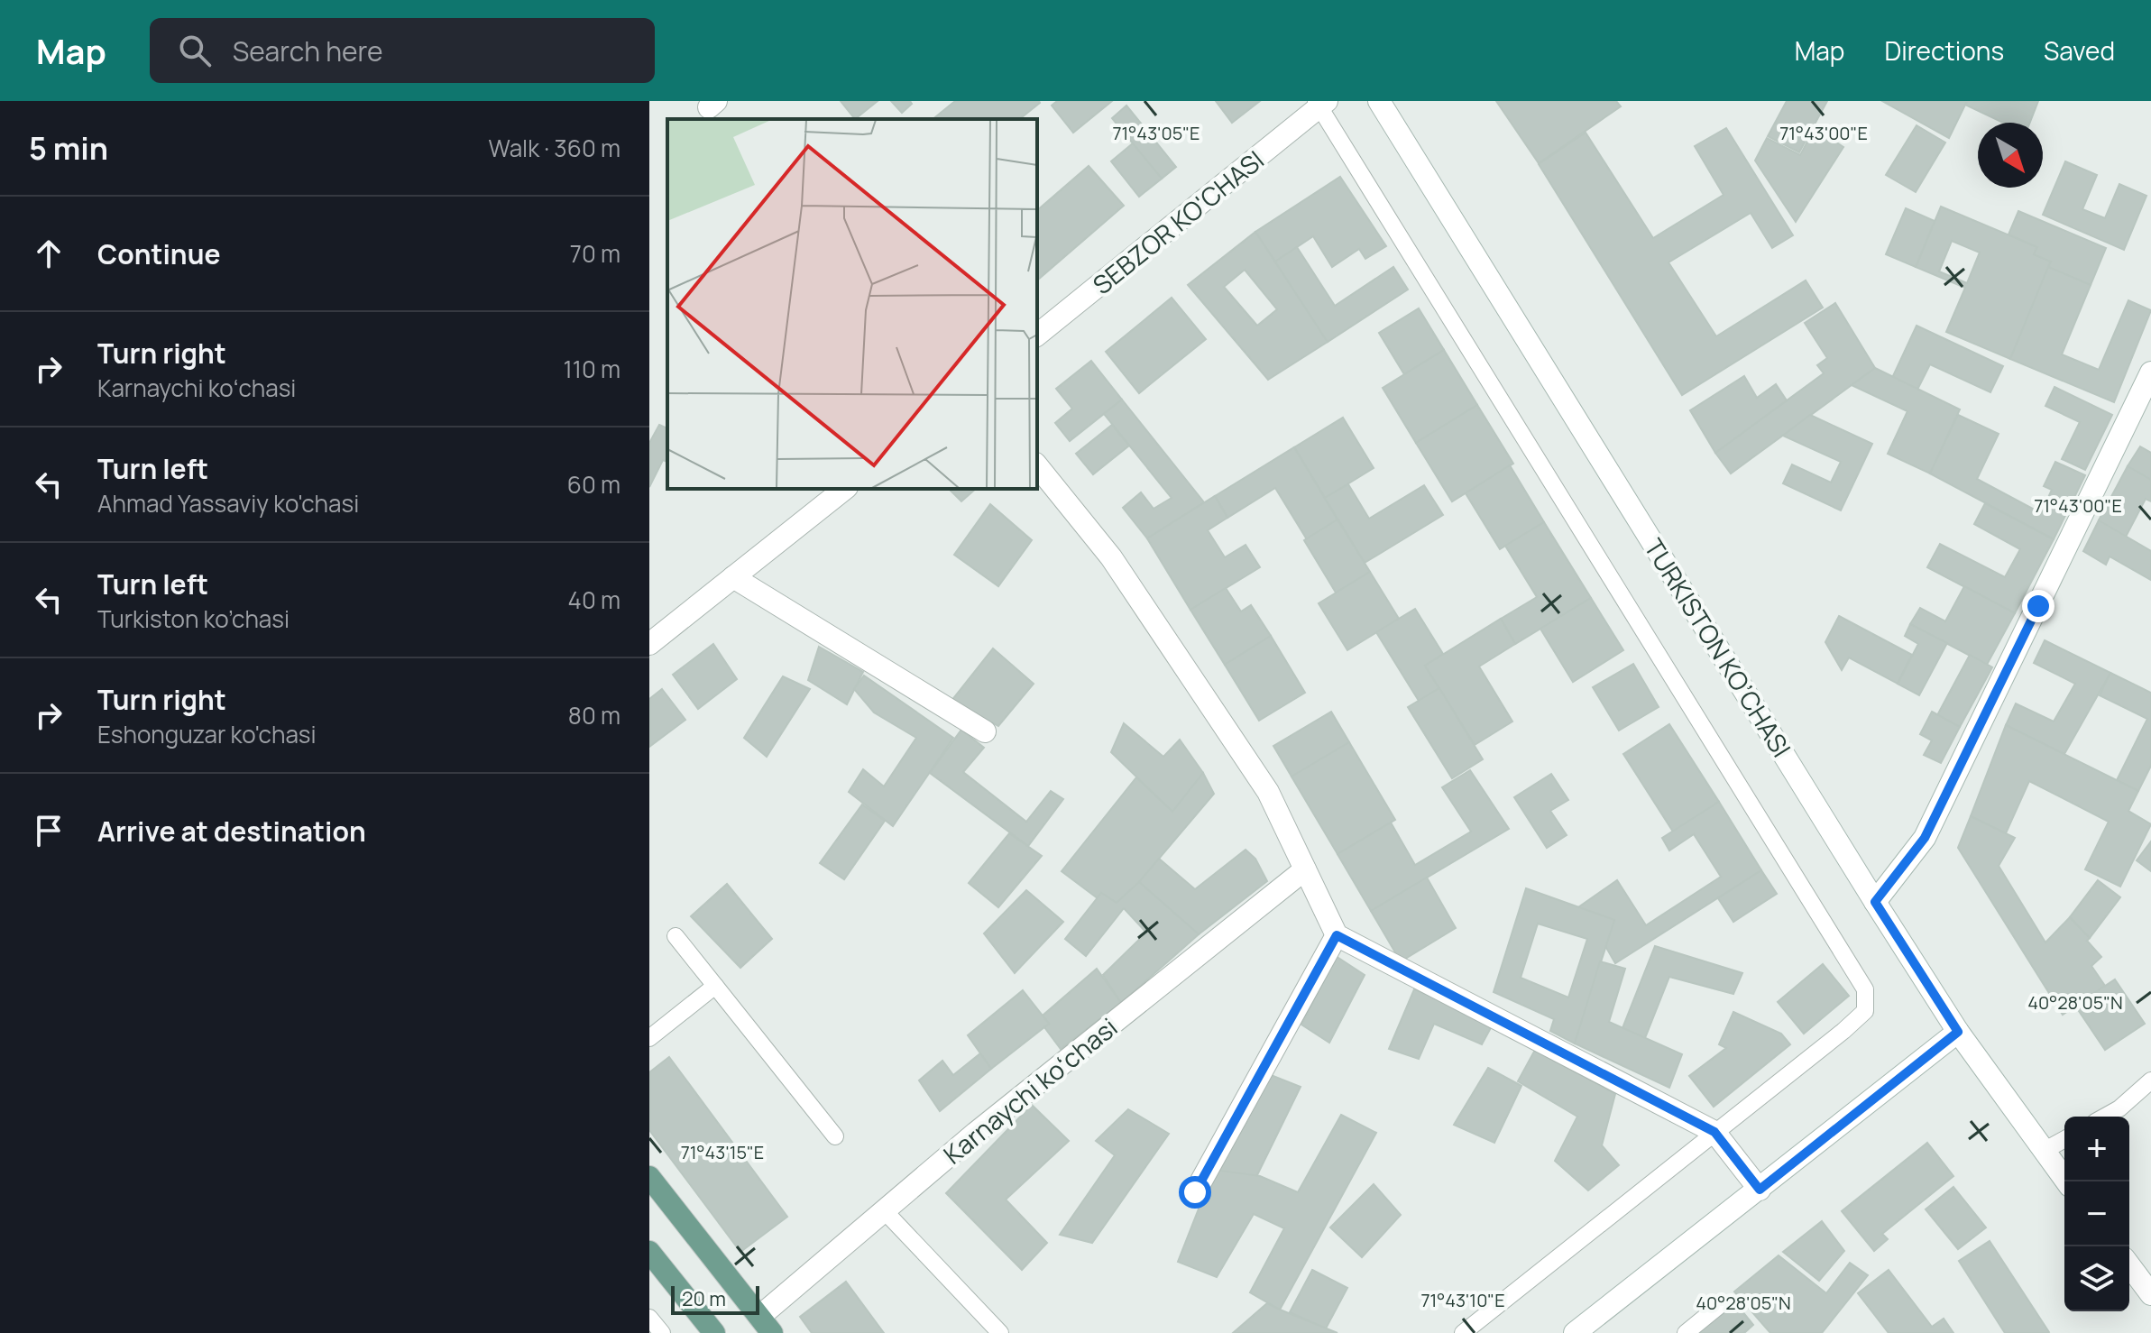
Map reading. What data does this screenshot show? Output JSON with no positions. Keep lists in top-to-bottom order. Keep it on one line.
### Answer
{"streets":{"street":["SEBZOR KO'CHASI","TURKISTON KO’CHASI","Karnaychi koʻchasi"]},"scale_bar":"20 m","north":"bottom right","page":{"header":"Map","search":"Search here","nav":["Map","Directions","Saved"],"heading":["5 min","Walk · 360 m"],"list":[["Continue","70 m"],["Turn right","Karnaychi koʻchasi","110 m"],["Turn left","Ahmad Yassaviy ko'chasi","60 m"],["Turn left","Turkiston ko’chasi","40 m"],["Turn right","Eshonguzar ko'chasi","80 m"],"Arrive at destination"],"map_buttons":["+","−"],"scale":"20 m"},"coordinates":["71°43'05\"E","71°43'00\"E","40°28'05\"N","71°43'15\"E","71°43'10\"E"]}
